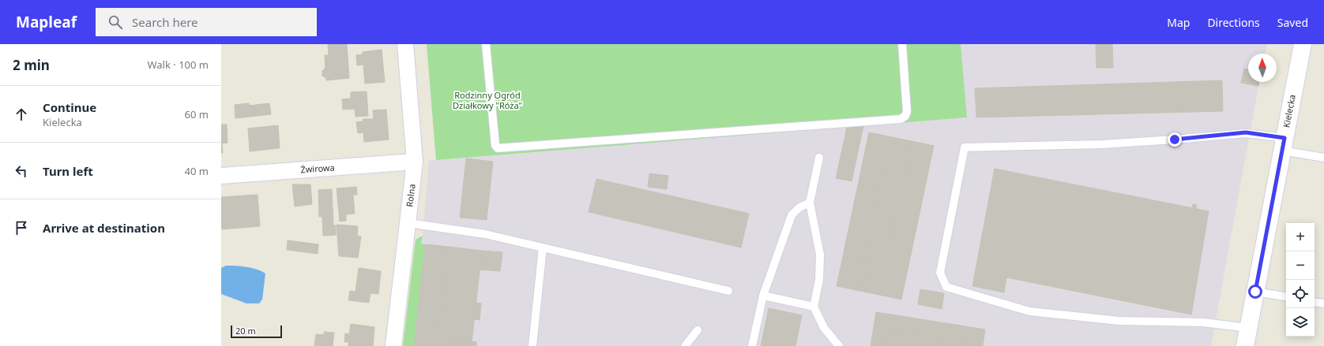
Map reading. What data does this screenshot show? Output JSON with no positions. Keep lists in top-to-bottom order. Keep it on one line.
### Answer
{"streets":{"street":["Kielecka","Żwirowa","Rolna"]},"crossings":[["Żwirowa","Rolna"]],"parks":["Rodzinny Ogród Działkowy \"Róża\""],"scale_bar":"20 m","north":"top","page":{"header":"Mapleaf","search":"Search here","nav":["Map","Directions","Saved"],"heading":["2 min","Walk · 100 m"],"list":[["Continue","Kielecka","60 m"],["Turn left","40 m"],"Arrive at destination"],"map_buttons":["+","−"],"scale":"20 m"}}
